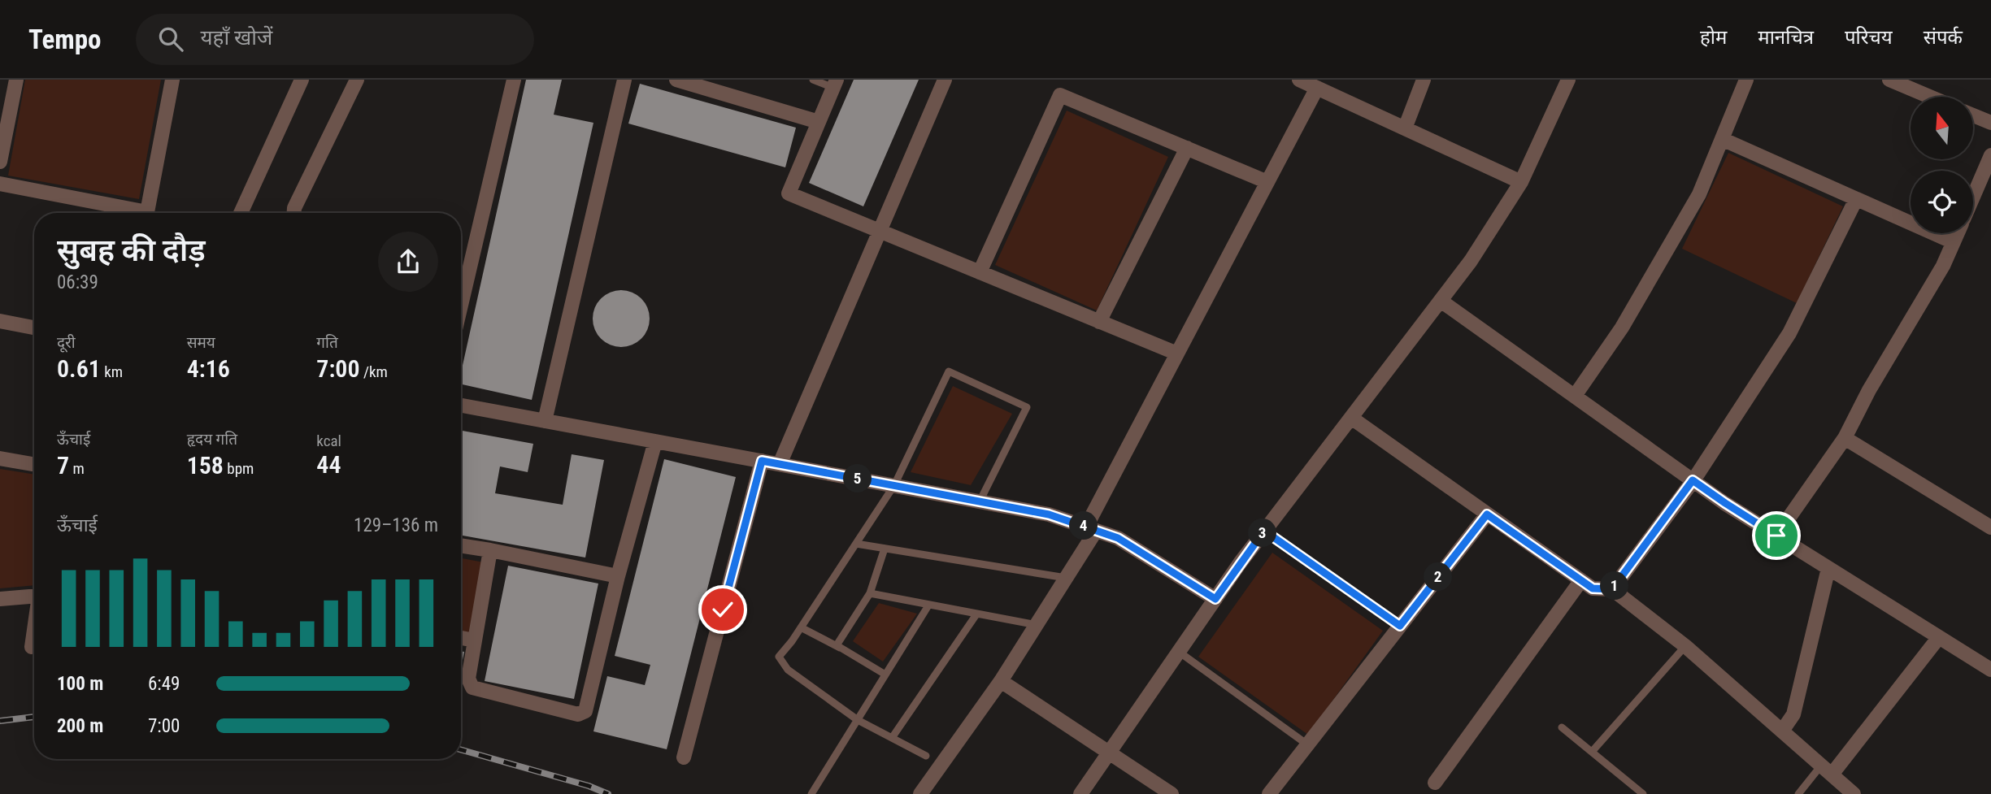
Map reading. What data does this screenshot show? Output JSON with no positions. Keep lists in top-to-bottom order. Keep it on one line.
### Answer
{"north":"top","page":{"header":"Tempo","search":"यहाँ खोजें","nav":["होम","मानचित्र","परिचय","संपर्क"],"heading":["सुबह की दौड़","06:39"],"stats":[["दूरी","0.61 km"],["समय","4:16"],["गति","7:00 /km"],["ऊँचाई","7 m"],["हृदय गति","158 bpm"],["kcal","44"]],"pins":["5","4","3","2","1"],"chart":["ऊँचाई","129–136 m"],"list":[{"name":"100 m","note":"6:49"},{"name":"200 m","note":"7:00"}]}}
